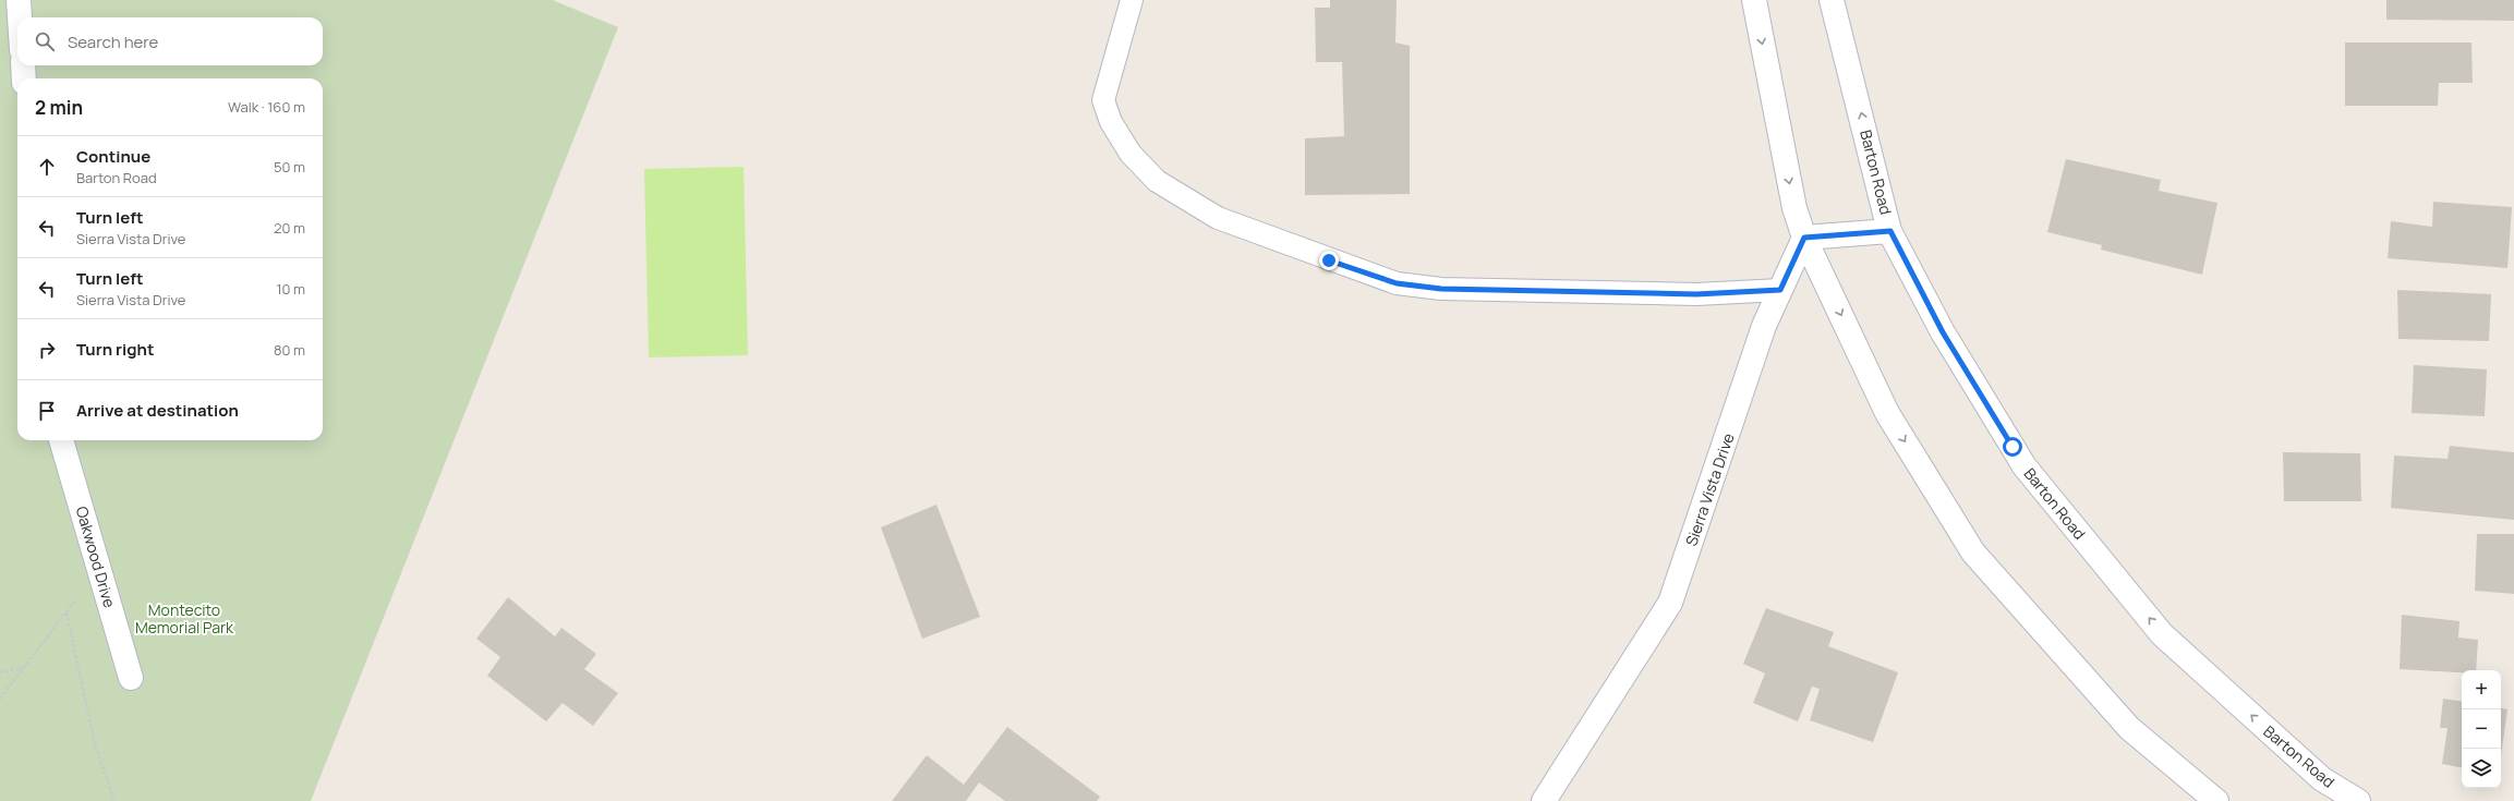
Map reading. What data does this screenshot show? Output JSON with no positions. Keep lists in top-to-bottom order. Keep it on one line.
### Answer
{"streets":{"main road":["Barton Road","Sierra Vista Drive","Oakwood Drive"]},"parks":["Montecito Memorial Park"],"page":{"search":"Search here","heading":["2 min","Walk · 160 m"],"list":[["Continue","Barton Road","50 m"],["Turn left","Sierra Vista Drive","20 m"],["Turn left","Sierra Vista Drive","10 m"],["Turn right","80 m"],"Arrive at destination"],"map_buttons":["+","−"]}}
